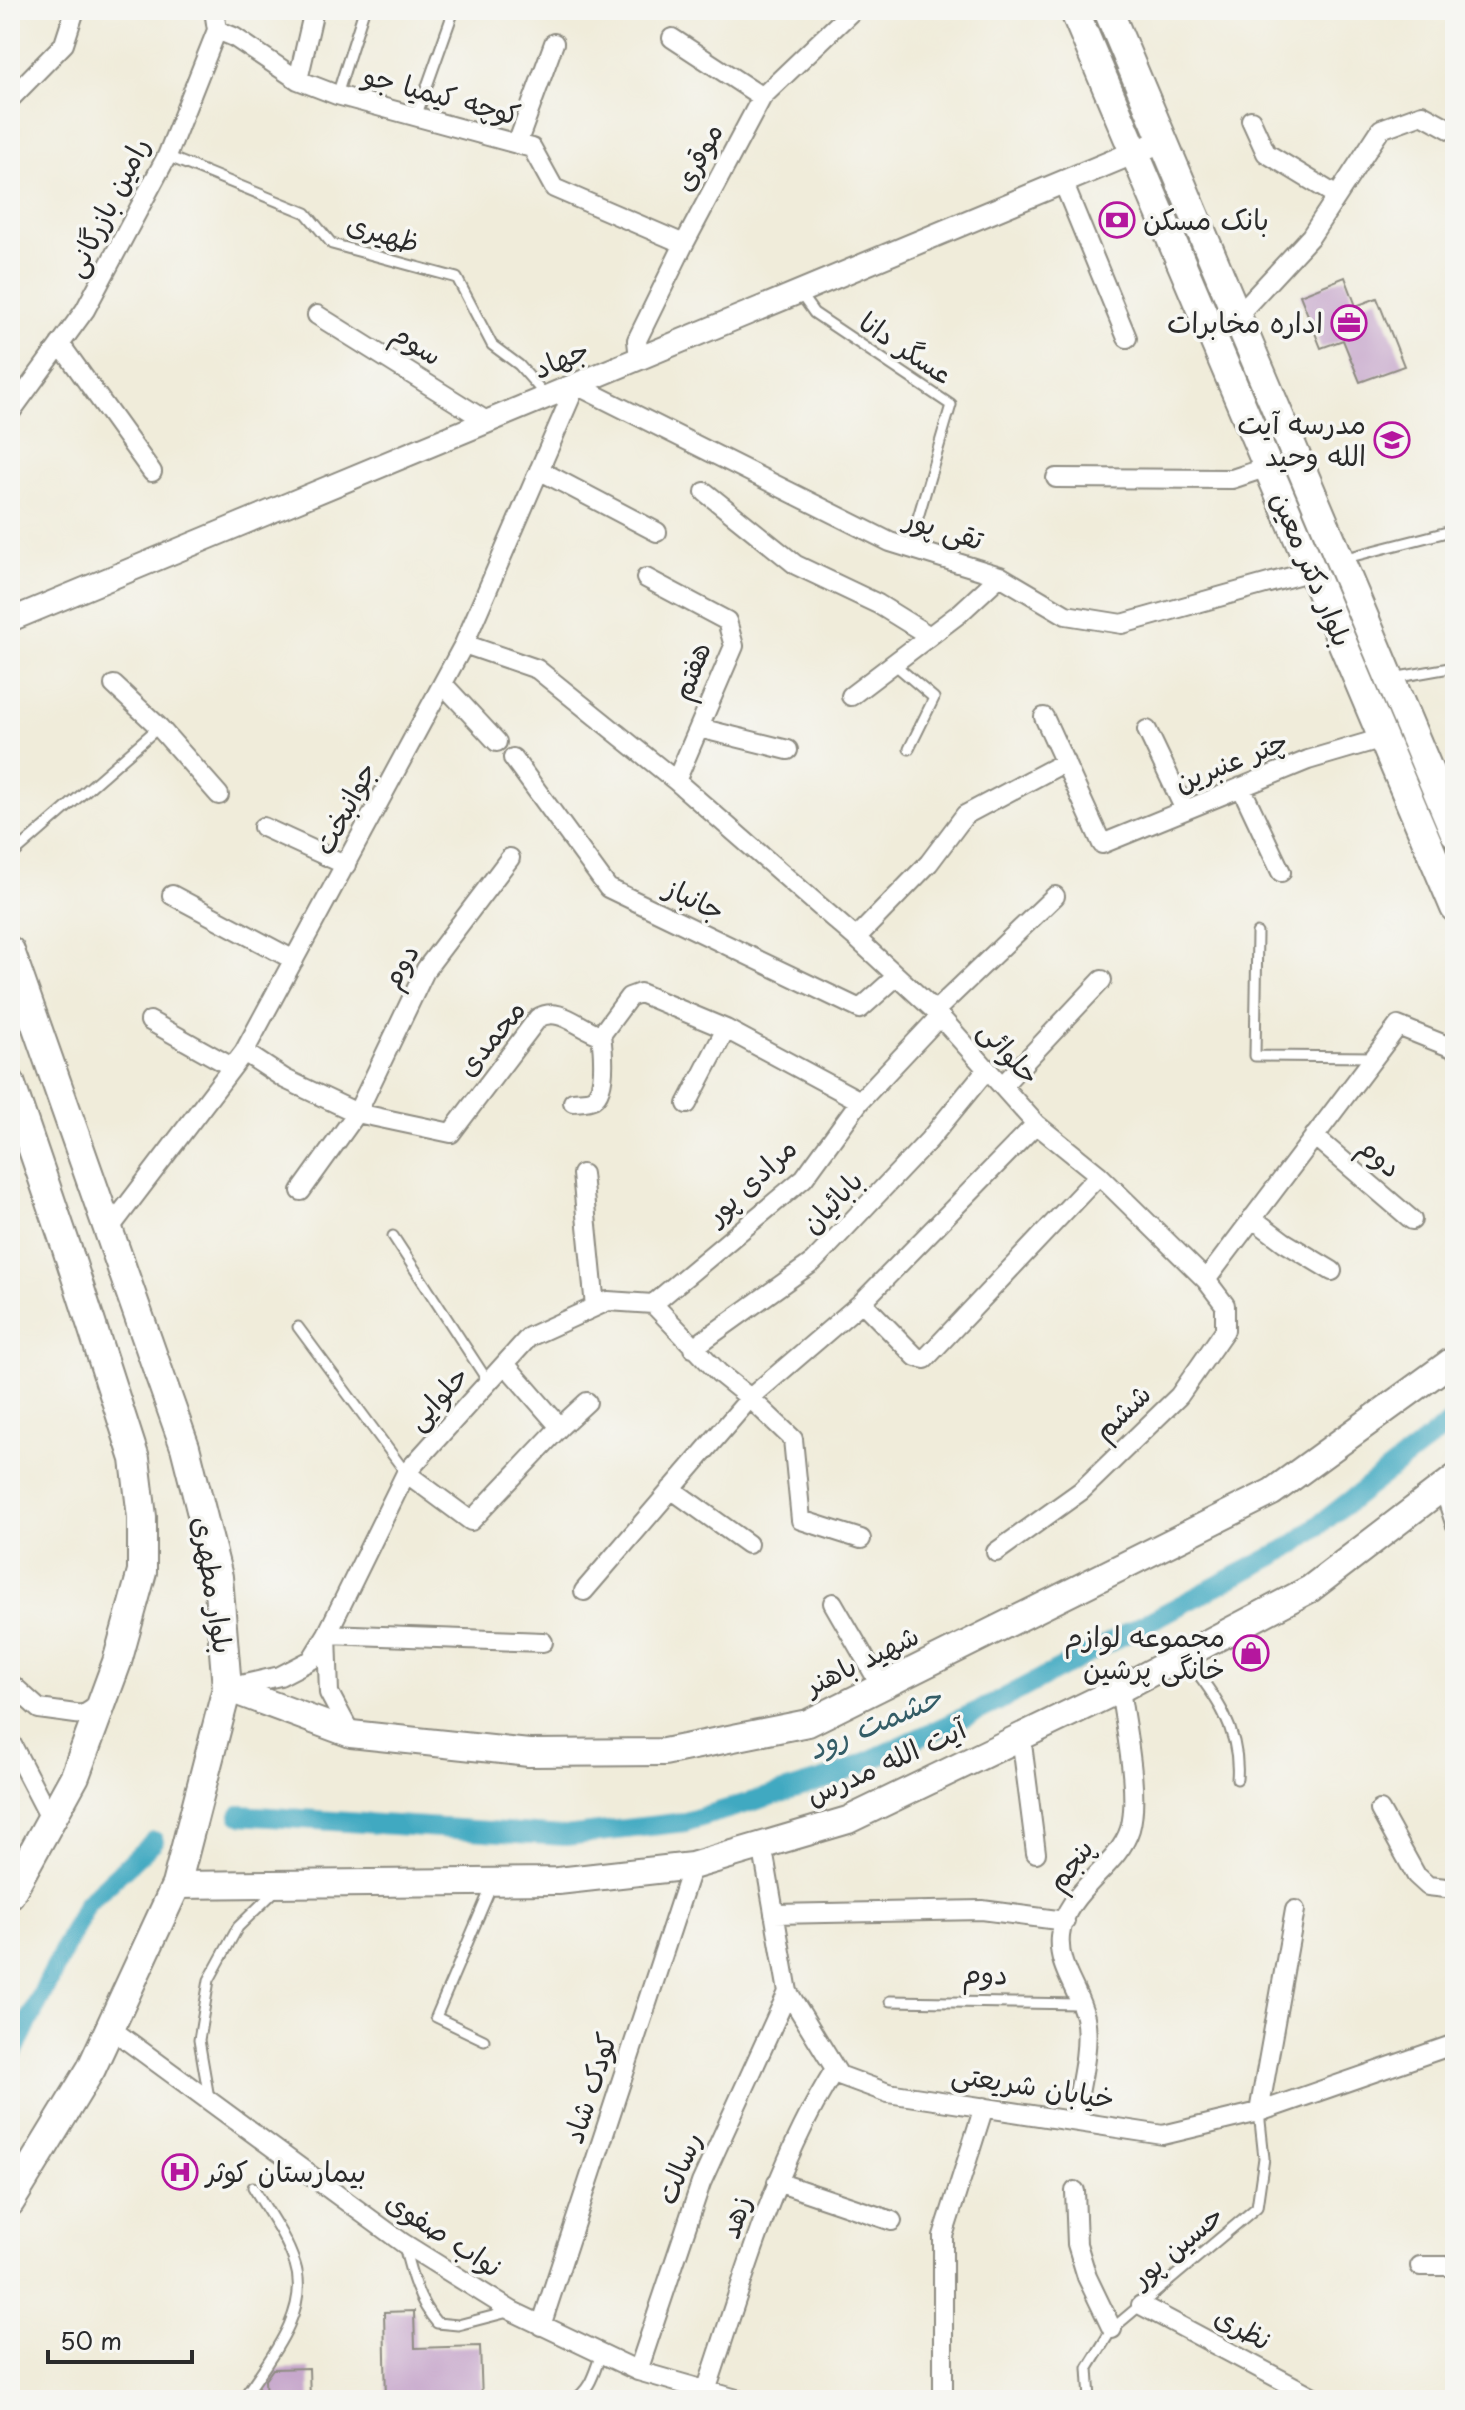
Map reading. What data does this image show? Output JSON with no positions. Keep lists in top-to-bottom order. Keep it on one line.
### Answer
{"streets":{"main road":["بلوار دکتر معین","بلوار مطهری","شهید باهنر","آیت الله مدرس"],"street":["کوچه کیمیا جو","موقری","رامین بازرگانی","سوم","جهاد","تقی پور","هفتم","چتر عنبرین","جوانبخت","جانباز","دوم","محمدی","حلوائی","مرادی پور","بابائیان","حلوایی","ششم","پنجم","خیابان شریعتی","کودک شاد","رسالت","زهد","نواب صفوی","نظری"],"lane":["ظهیری","عسگر دانا","حسین پور"]},"crossings":[["کوچه کیمیا جو","موقری"],["کوچه کیمیا جو","رامین بازرگانی"],["موقری","جهاد"],["رامین بازرگانی","ظهیری"],["ظهیری","جهاد"],["سوم","جهاد"],["عسگر دانا","جهاد"],["عسگر دانا","تقی پور"],["جهاد","تقی پور"],["جهاد","بلوار دکتر معین"],["جهاد","جوانبخت"],["تقی پور","بلوار دکتر معین"],["تقی پور","جوانبخت"],["بلوار دکتر معین","چتر عنبرین"],["هفتم","حلوائی"],["جوانبخت","محمدی"],["جوانبخت","حلوائی"],["جوانبخت","بلوار مطهری"],["جانباز","حلوائی"],["دوم","محمدی"],["دوم","پنجم"],["حلوائی","مرادی پور"],["حلوائی","بابائیان"],["حلوائی","ششم"],["مرادی پور","حلوایی"],["حلوایی","بلوار مطهری"],["حلوایی","شهید باهنر"],["بلوار مطهری","شهید باهنر"],["بلوار مطهری","آیت الله مدرس"],["بلوار مطهری","نواب صفوی"],["آیت الله مدرس","پنجم"],["آیت الله مدرس","کودک شاد"],["پنجم","خیابان شریعتی"],["خیابان شریعتی","زهد"],["خیابان شریعتی","حسین پور"],["کودک شاد","نواب صفوی"],["رسالت","نواب صفوی"],["زهد","نواب صفوی"],["حسین پور","نظری"]],"water":["حشمت رود"],"places":{"bank":["بانک مسکن"],"office":["اداره مخابرات"],"school or university":["مدرسه آیت الله وحید"],"shop":["مجموعه لوازم خانگی پرشین"],"hospital":["بیمارستان کوثر"]},"scale_bar":"50 m"}
